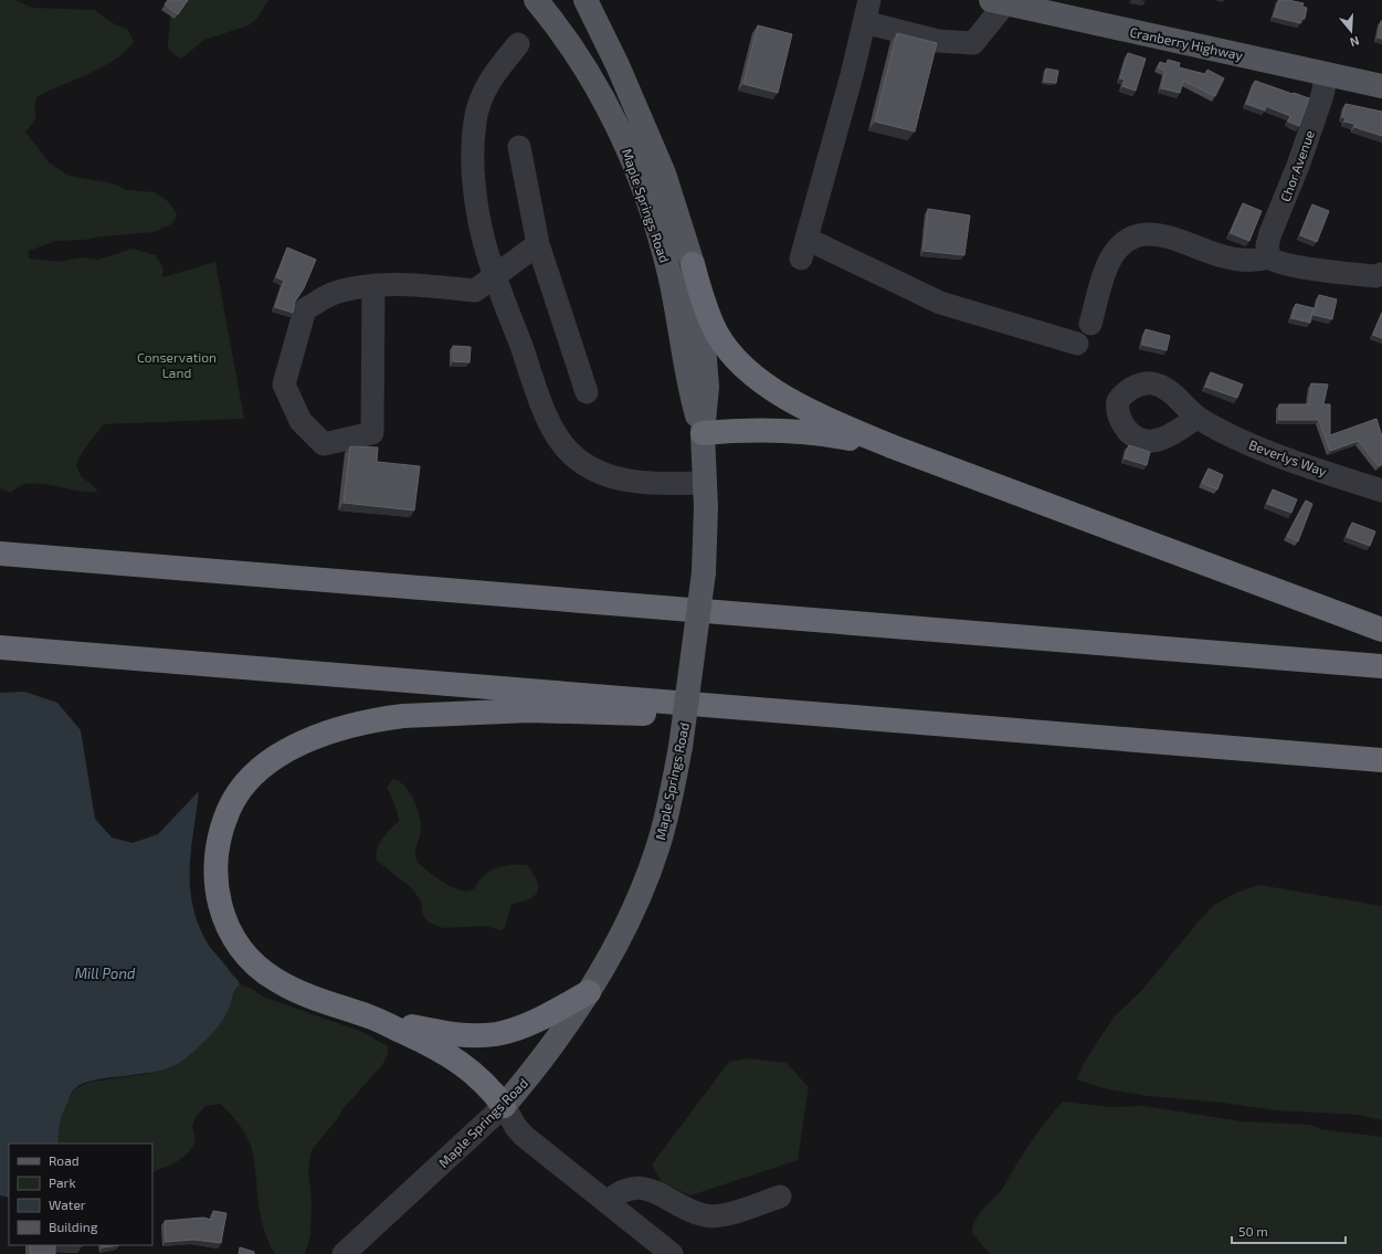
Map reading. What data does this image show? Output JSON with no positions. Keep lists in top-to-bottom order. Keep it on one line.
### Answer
{"streets":{"main road":["Cranberry Highway","Maple Springs Road"],"street":["Chor Avenue","Beverlys Way"]},"crossings":[["Cranberry Highway","Chor Avenue"]],"water":["Mill Pond"],"parks":["Conservation Land"],"legend":["Road","Park","Water","Building"],"scale_bar":"50 m","north":"bottom"}
